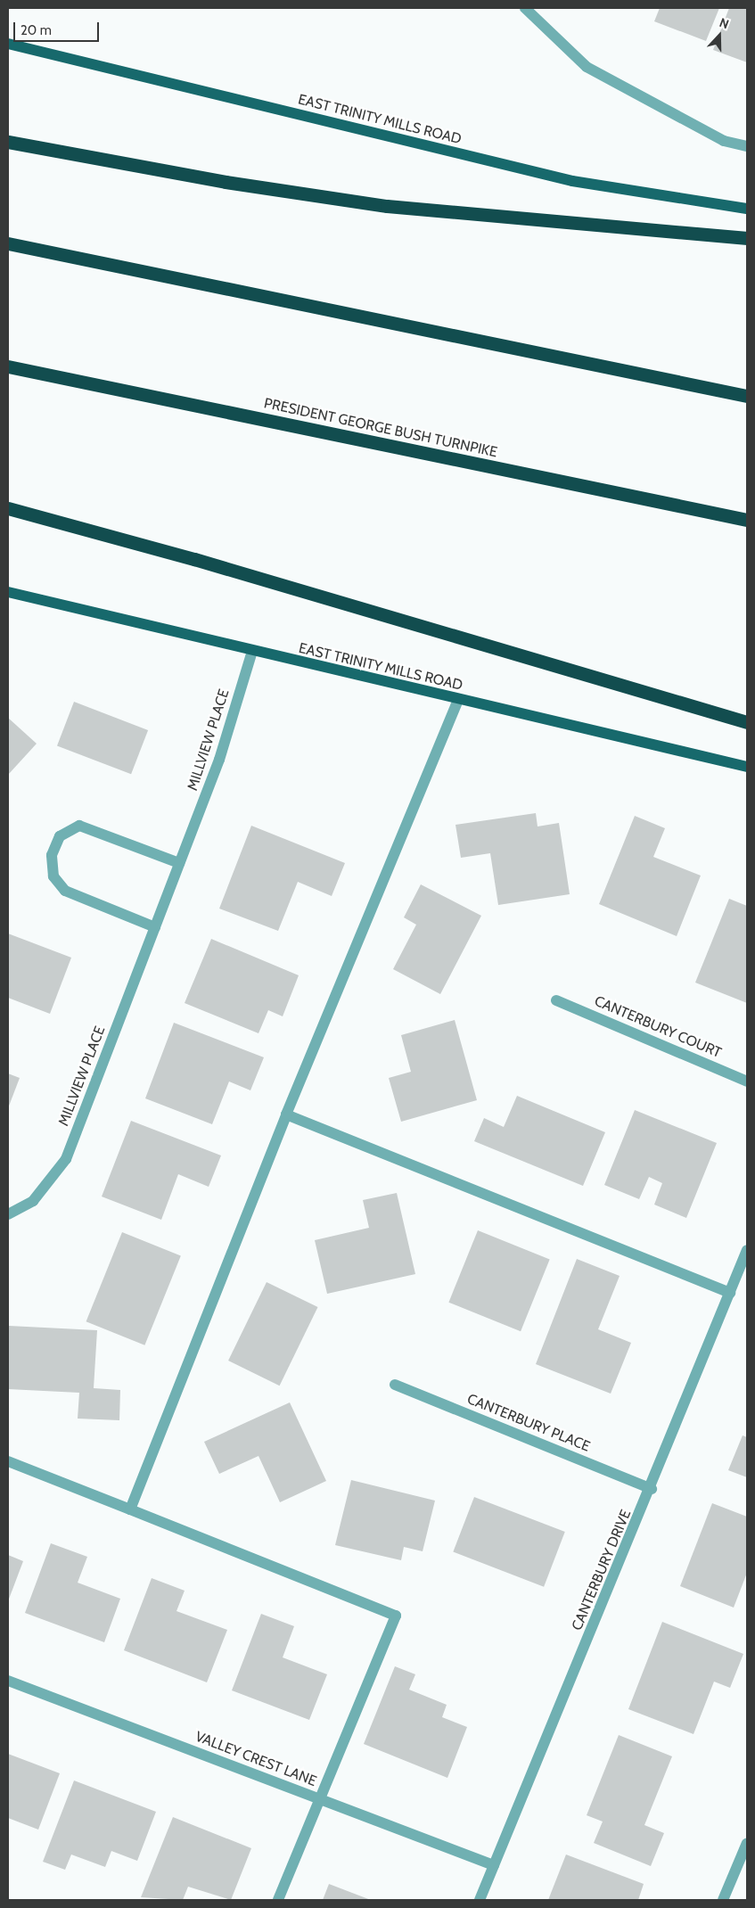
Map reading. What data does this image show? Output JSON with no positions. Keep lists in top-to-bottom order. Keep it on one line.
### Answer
{"streets":{"highway":["PRESIDENT GEORGE BUSH TURNPIKE"],"main road":["EAST TRINITY MILLS ROAD"],"street":["MILLVIEW PLACE","CANTERBURY COURT","CANTERBURY PLACE","CANTERBURY DRIVE","VALLEY CREST LANE"]},"crossings":[["EAST TRINITY MILLS ROAD","MILLVIEW PLACE"],["CANTERBURY PLACE","CANTERBURY DRIVE"],["CANTERBURY DRIVE","VALLEY CREST LANE"]],"scale_bar":"20 m","north":"top"}
